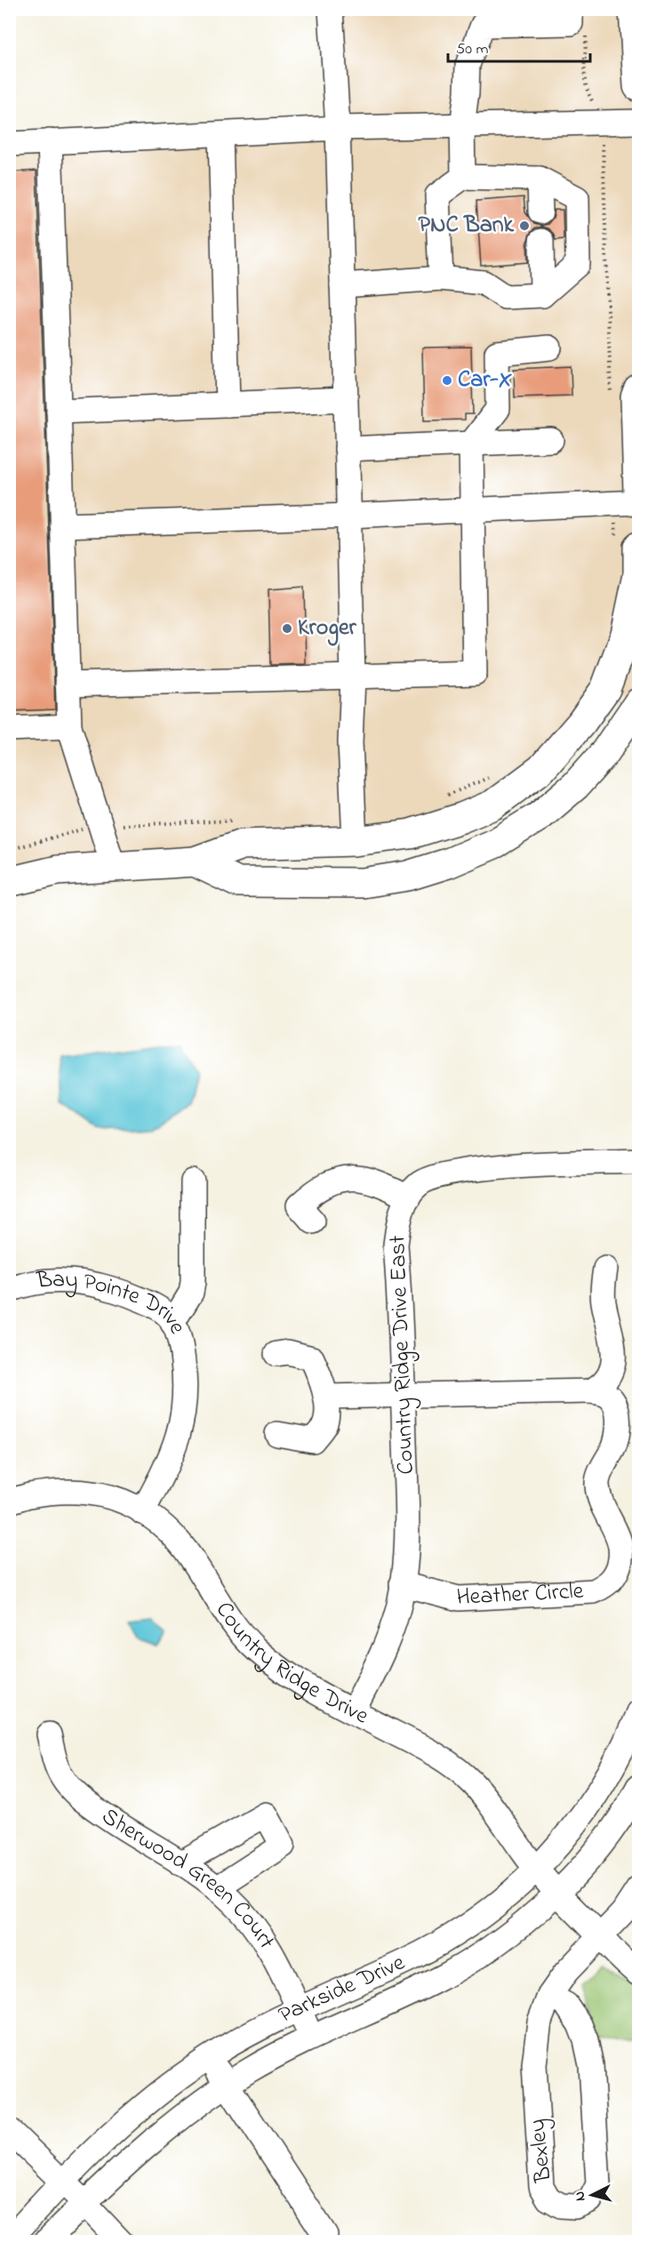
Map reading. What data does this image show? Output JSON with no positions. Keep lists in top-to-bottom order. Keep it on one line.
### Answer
{"streets":{"street":["Bay Pointe Drive","Country Ridge Drive East","Heather Circle","Country Ridge Drive","Sherwood Green Court","Parkside Drive","Bexley"]},"crossings":[["Bay Pointe Drive","Country Ridge Drive"],["Country Ridge Drive East","Heather Circle"],["Country Ridge Drive East","Country Ridge Drive"],["Country Ridge Drive","Parkside Drive"],["Country Ridge Drive","Bexley"],["Sherwood Green Court","Parkside Drive"]],"places":["PNC Bank","Car-X","Kroger"],"scale_bar":"50 m","north":"left"}
